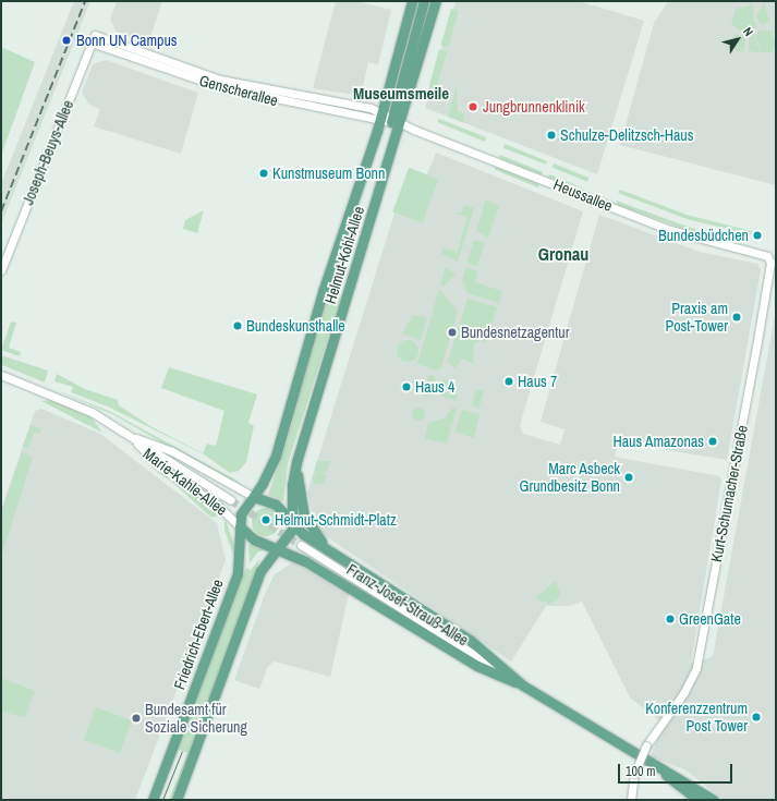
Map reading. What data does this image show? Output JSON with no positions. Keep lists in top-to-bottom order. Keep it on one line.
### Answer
{"streets":{"main road":["Helmut-Kohl-Allee","Franz-Josef-Strauß-Allee","Friedrich-Ebert-Allee"],"street":["Genscherallee","Joseph-Beuys-Allee","Heussallee","Marie-Kahle-Allee","Kurt-Schumacher-Straße"]},"crossings":[["Genscherallee","Joseph-Beuys-Allee"],["Genscherallee","Heussallee"],["Genscherallee","Helmut-Kohl-Allee"],["Heussallee","Helmut-Kohl-Allee"],["Heussallee","Kurt-Schumacher-Straße"],["Helmut-Kohl-Allee","Marie-Kahle-Allee"],["Helmut-Kohl-Allee","Franz-Josef-Strauß-Allee"],["Helmut-Kohl-Allee","Friedrich-Ebert-Allee"],["Marie-Kahle-Allee","Franz-Josef-Strauß-Allee"],["Marie-Kahle-Allee","Friedrich-Ebert-Allee"],["Franz-Josef-Strauß-Allee","Friedrich-Ebert-Allee"]],"districts":["Museumsmeile","Gronau"],"places":["Bonn UN Campus","Jungbrunnenklinik","Schulze-Delitzsch-Haus","Kunstmuseum Bonn","Bundesbüdchen","Praxis am Post-Tower","Bundeskunsthalle","Bundesnetzagentur","Haus 7","Haus 4","Haus Amazonas","Marc Asbeck Grundbesitz Bonn","Helmut-Schmidt-Platz","GreenGate","Konferenzzentrum Post Tower","Bundesamt für Soziale Sicherung"],"scale_bar":"100 m","north":"top right"}
